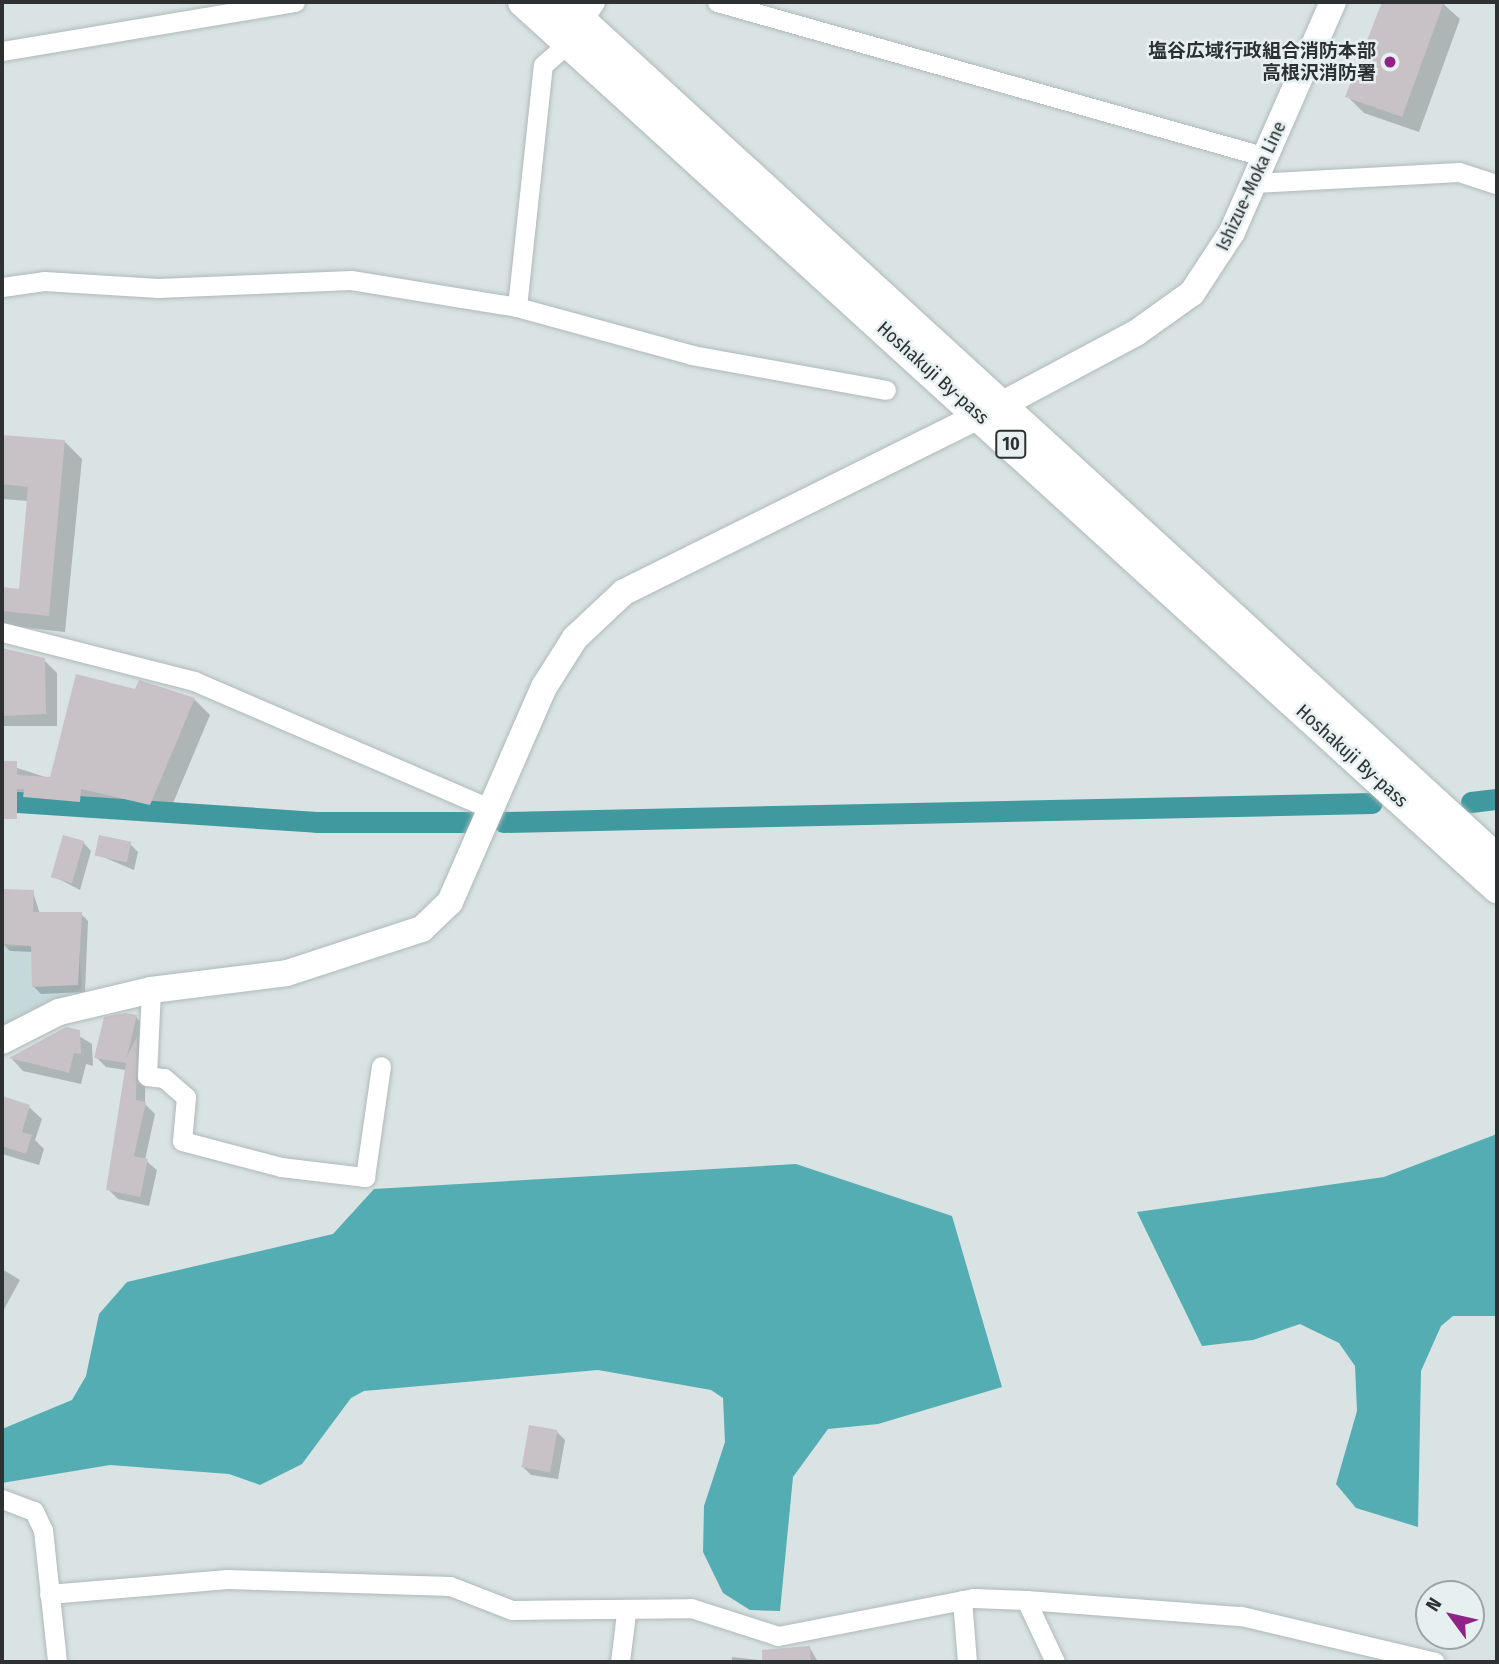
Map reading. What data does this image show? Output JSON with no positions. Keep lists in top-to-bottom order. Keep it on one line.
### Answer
{"streets":{"main road":["Hoshakuji By-pass","10"],"street":["Ishizue-Moka Line"]},"crossings":[["Ishizue-Moka Line","Hoshakuji By-pass"]],"places":["塩谷広域行政組合消防本部 高根沢消防署"],"north":"top left"}
